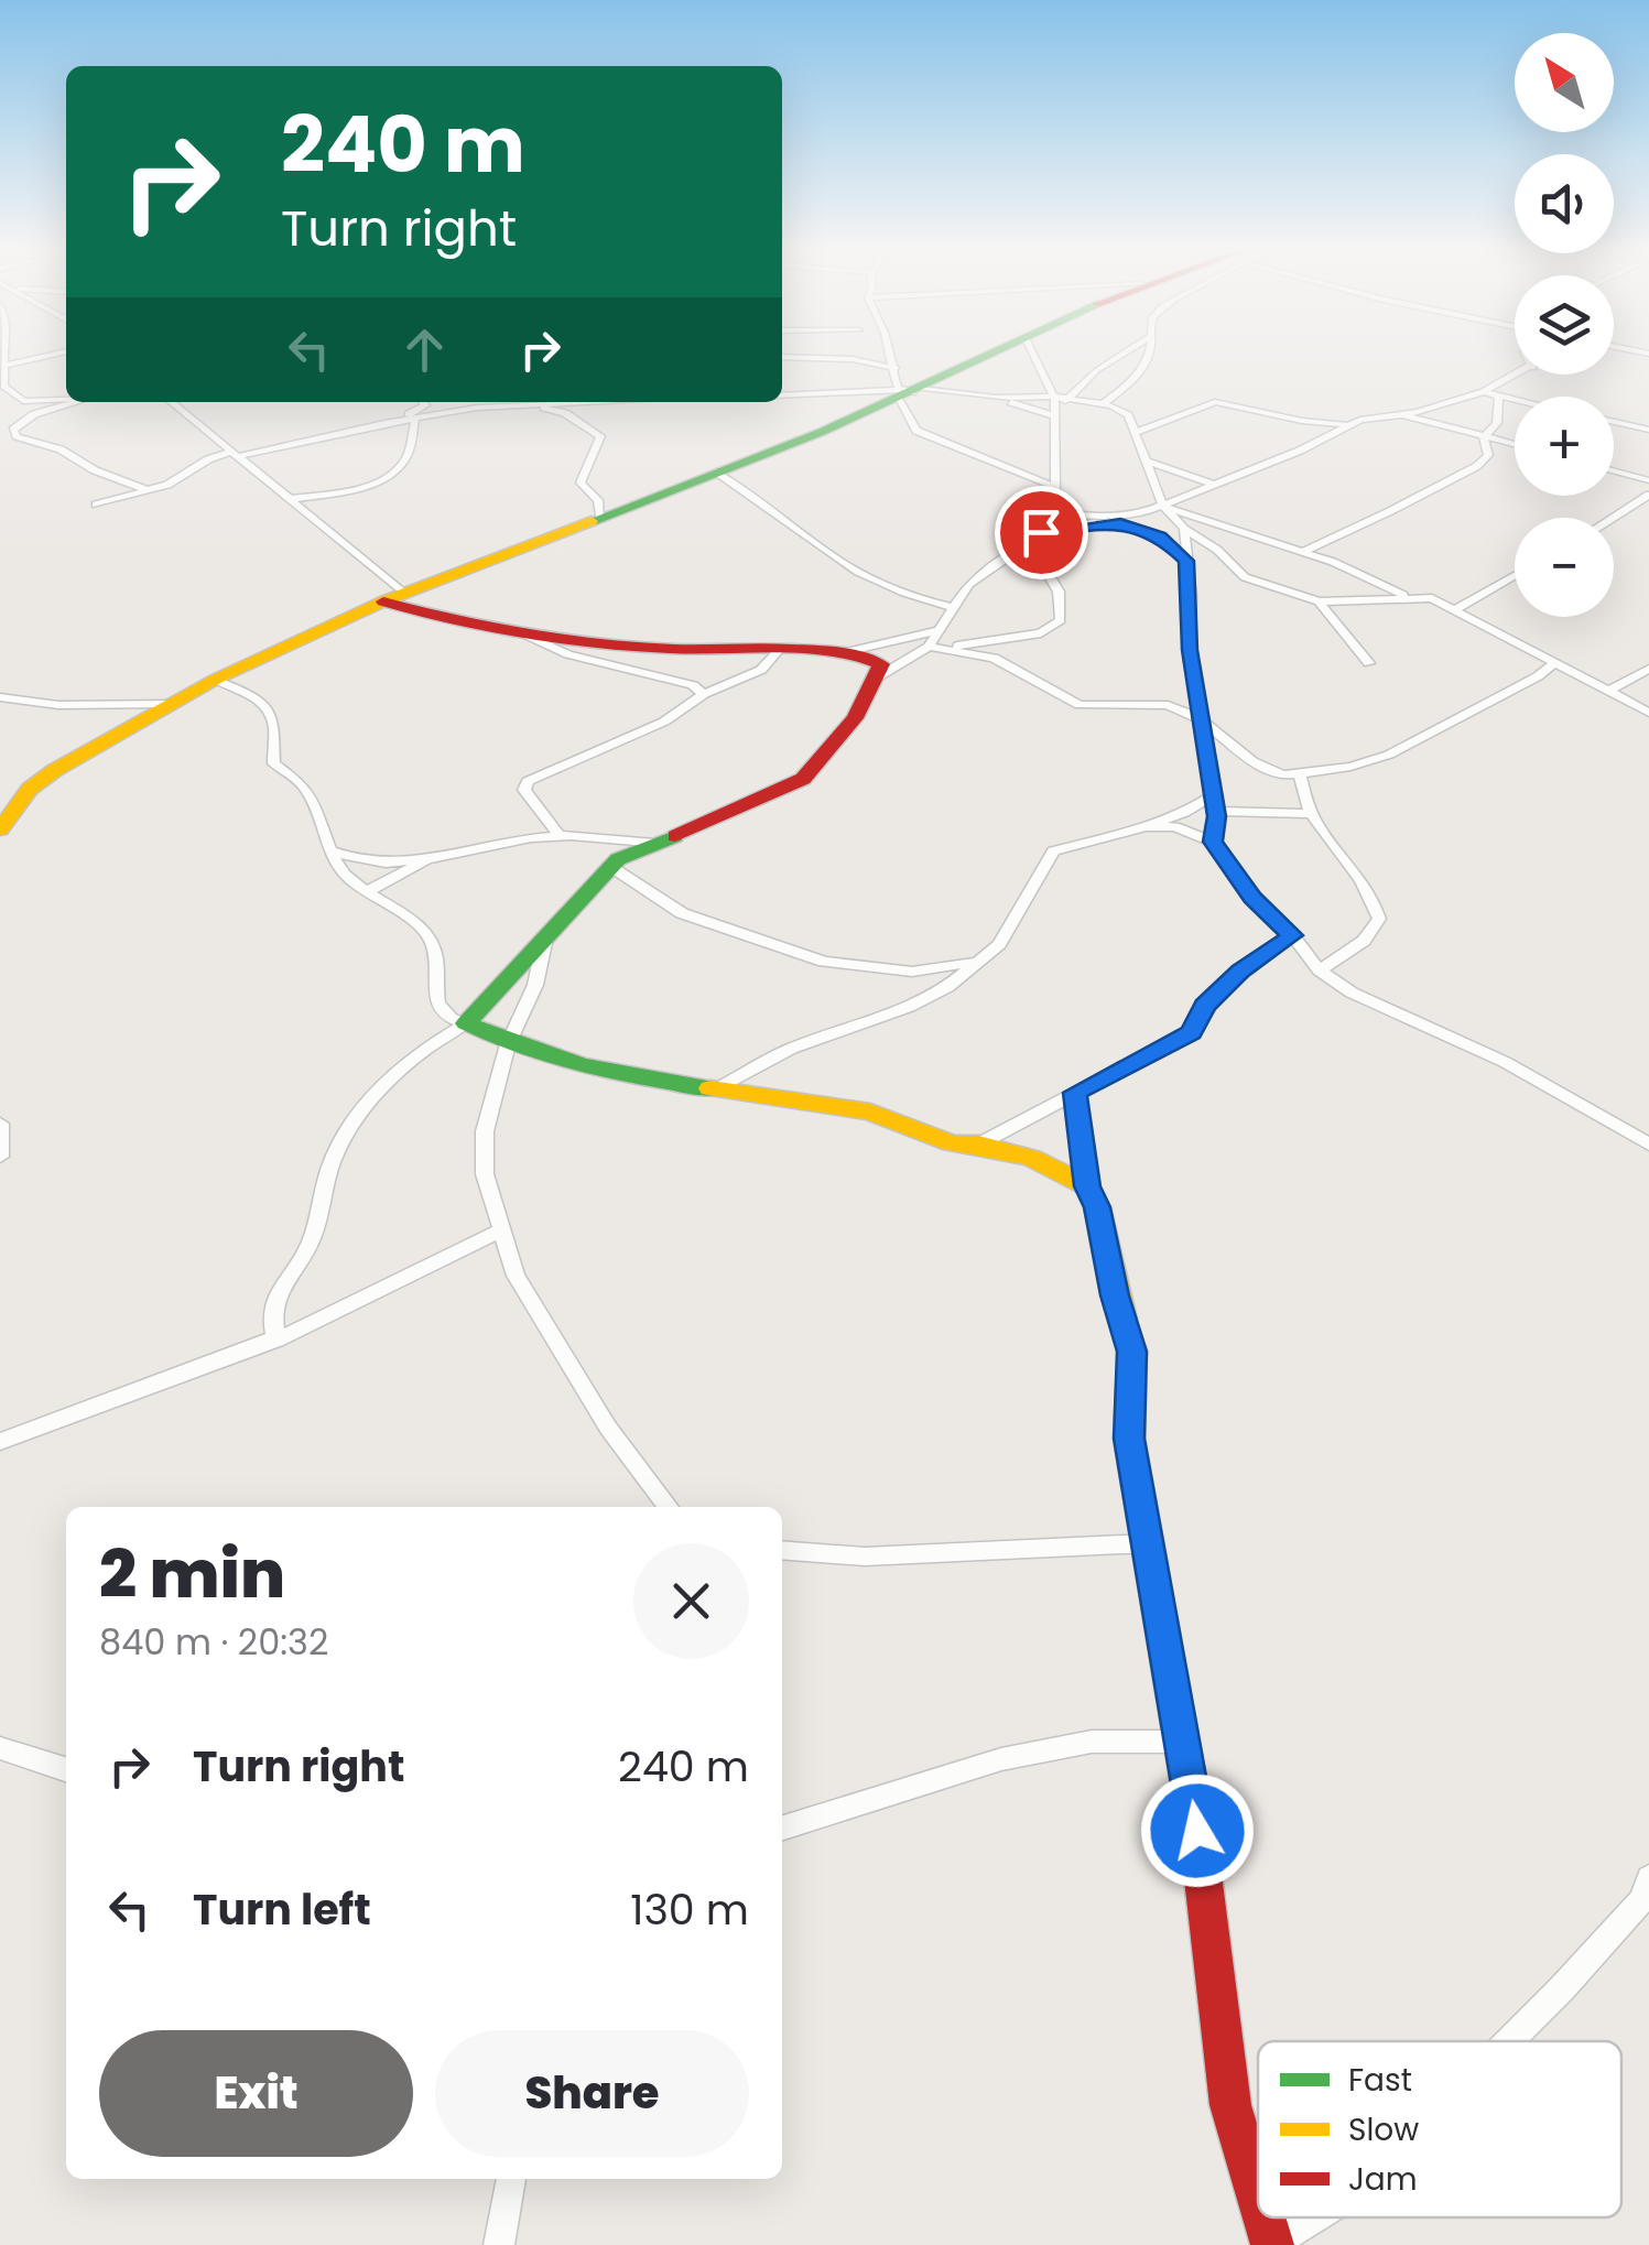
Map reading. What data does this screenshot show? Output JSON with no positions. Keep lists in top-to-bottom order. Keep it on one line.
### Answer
{"legend":["Fast","Slow","Jam"],"north":"top left","page":{"map_buttons":["+","−"],"turn":["240 m","Turn right"],"heading":["2 min","840 m · 20:32"],"list":[{"name":"Turn right","value":"240 m"},{"name":"Turn left","value":"130 m"}],"buttons":["Exit","Share"]}}
